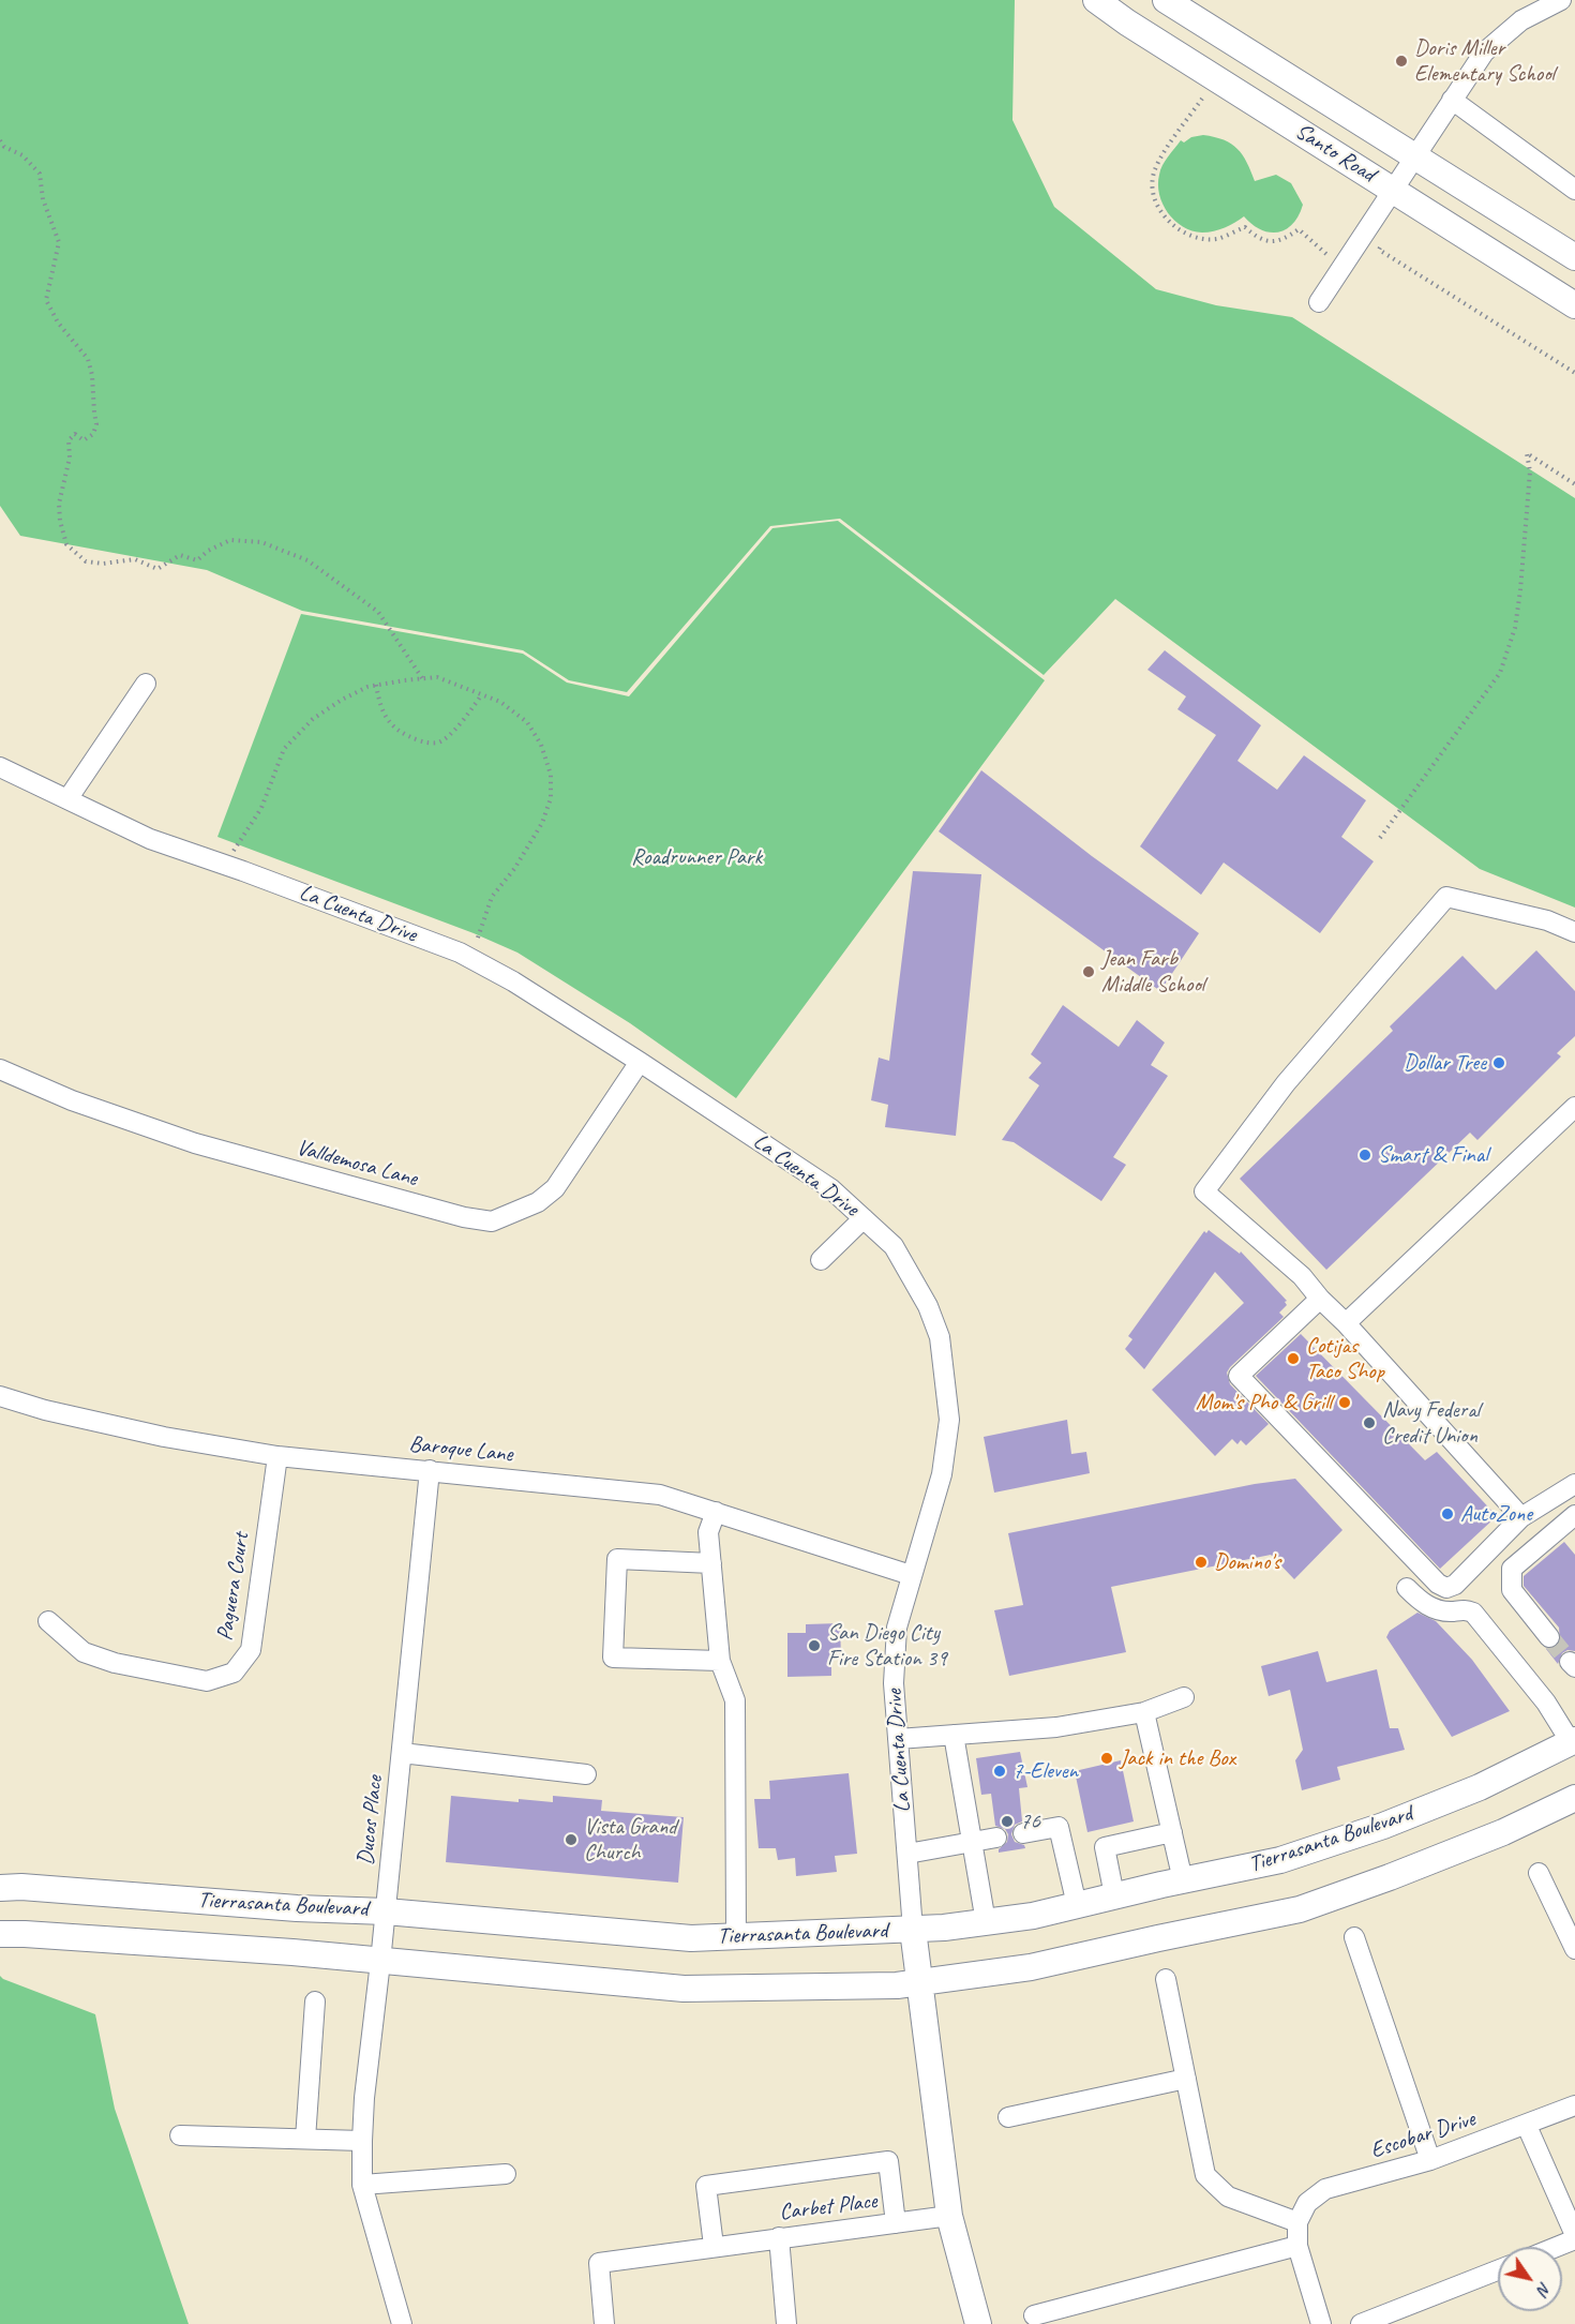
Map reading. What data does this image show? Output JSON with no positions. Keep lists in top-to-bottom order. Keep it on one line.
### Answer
{"streets":{"main road":["Santo Road","La Cuenta Drive","Tierrasanta Boulevard"],"street":["Valldemosa Lane","Baroque Lane","Paguera Court","Ducos Place","Escobar Drive","Carbet Place"]},"crossings":[["La Cuenta Drive","Valldemosa Lane"],["La Cuenta Drive","Baroque Lane"],["La Cuenta Drive","Tierrasanta Boulevard"],["La Cuenta Drive","Carbet Place"],["Baroque Lane","Paguera Court"],["Baroque Lane","Ducos Place"],["Ducos Place","Tierrasanta Boulevard"]],"parks":["Roadrunner Park"],"places":["Doris Miller Elementary School","Jean Farb Middle School","Dollar Tree","Smart & Final","Cotijas Taco Shop","Mom's Pho & Grill","Navy Federal Credit Union","AutoZone","Domino's","San Diego City Fire Station 39","Jack in the Box","7-Eleven","76","Vista Grand Church"],"north":"bottom right"}
